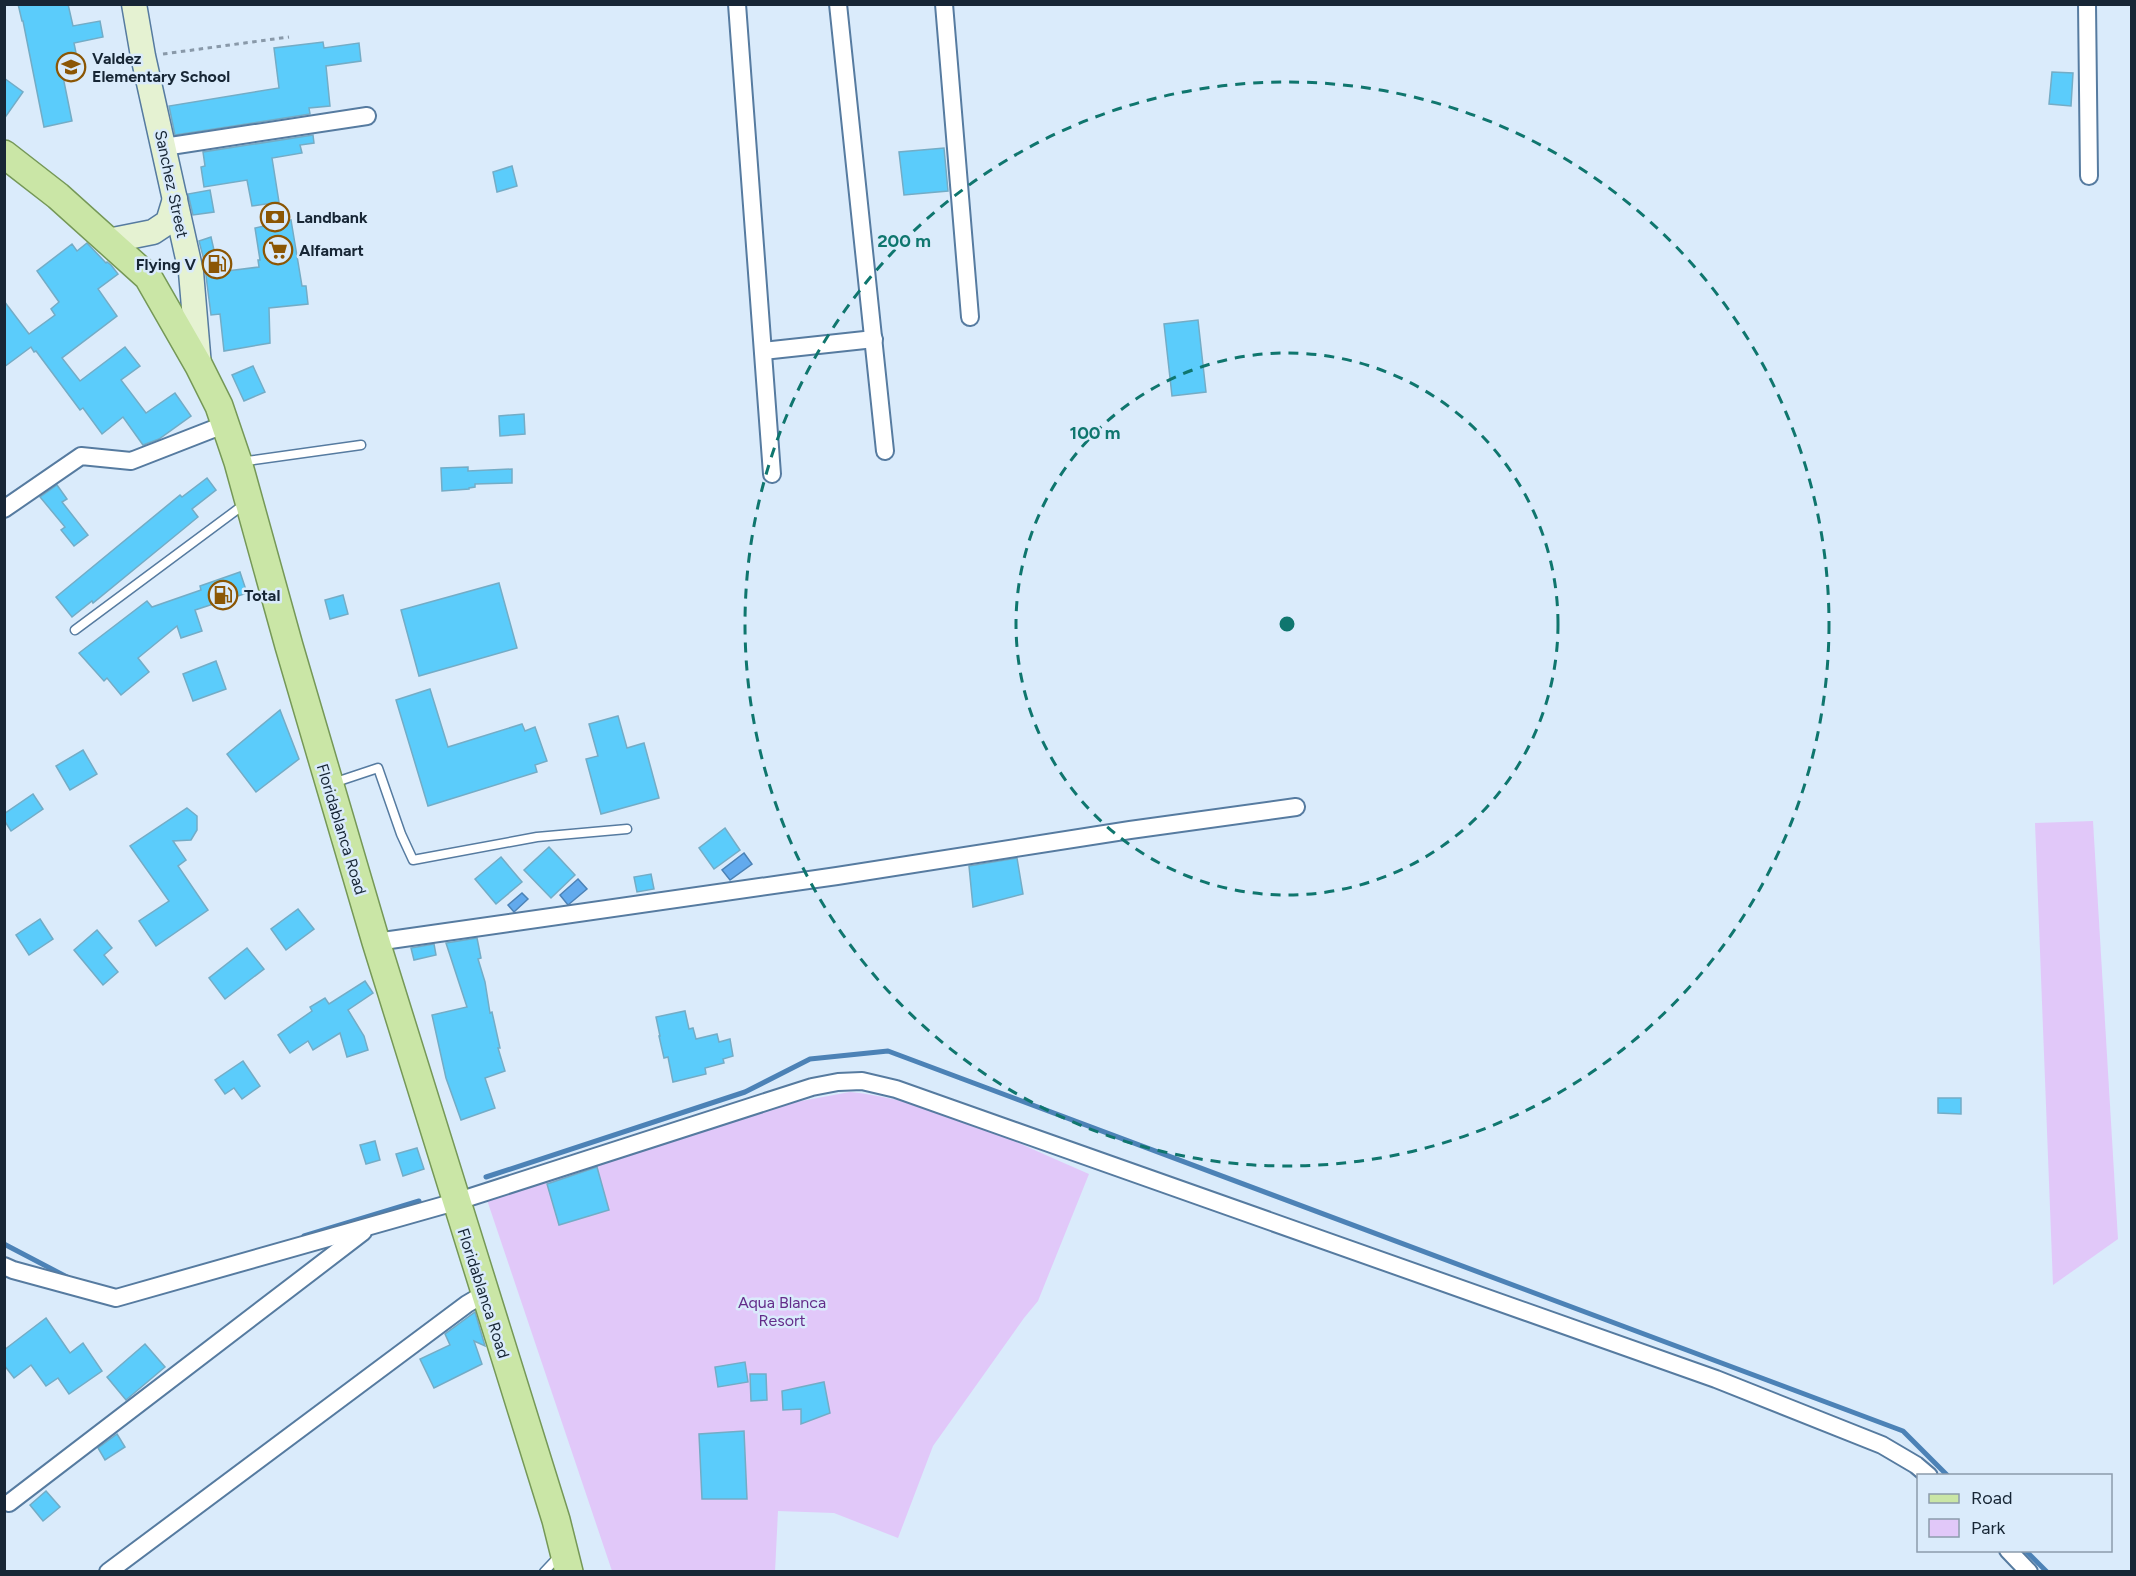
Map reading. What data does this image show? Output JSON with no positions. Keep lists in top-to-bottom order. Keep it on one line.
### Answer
{"streets":{"main road":["Floridablanca Road"],"street":["Sanchez Street"]},"crossings":[["Sanchez Street","Floridablanca Road"]],"parks":["Aqua Blanca Resort"],"places":{"school or university":["Valdez Elementary School"],"bank":["Landbank"],"supermarket":["Alfamart"],"fuel station":["Flying V","Total"]},"legend":["Road","Park"],"rings":["200 m","100 m"]}
